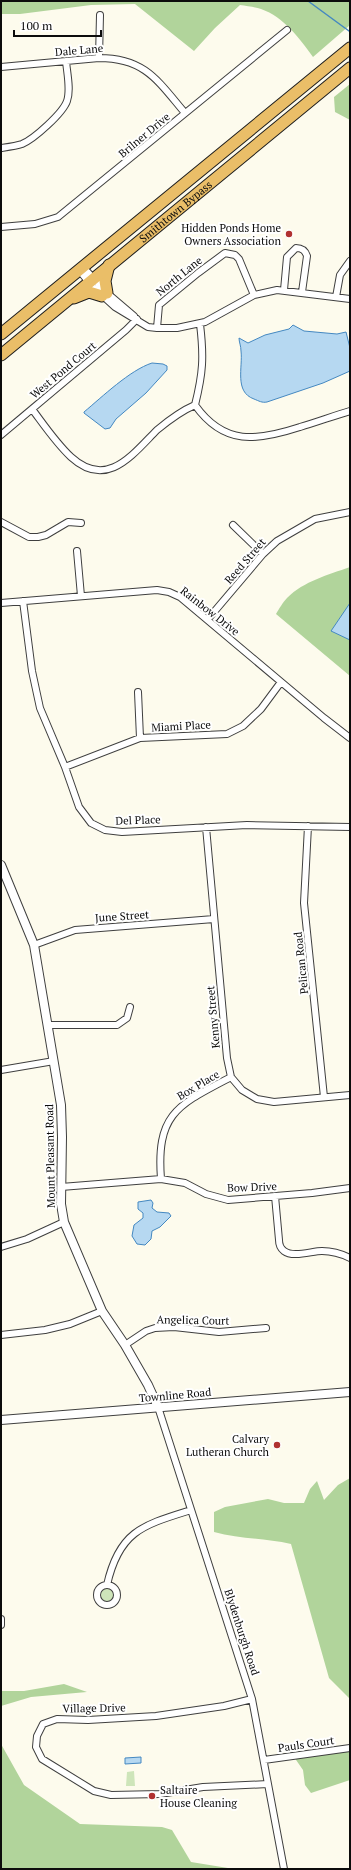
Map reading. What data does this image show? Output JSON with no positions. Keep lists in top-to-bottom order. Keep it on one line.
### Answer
{"streets":{"highway":["Smithtown Bypass"],"street":["Dale Lane","Brilner Drive","North Lane","West Pond Court","Reed Street","Rainbow Drive","Miami Place","Del Place","June Street","Pelican Road","Kenny Street","Box Place","Mount Pleasant Road","Bow Drive","Angelica Court","Townline Road","Blydenburgh Road","Village Drive","Pauls Court"]},"crossings":[["Dale Lane","Brilner Drive"],["Reed Street","Rainbow Drive"],["Rainbow Drive","Miami Place"],["Rainbow Drive","Del Place"],["Miami Place","Del Place"],["Del Place","Pelican Road"],["Del Place","Kenny Street"],["June Street","Kenny Street"],["June Street","Mount Pleasant Road"],["Kenny Street","Box Place"],["Box Place","Bow Drive"],["Mount Pleasant Road","Bow Drive"],["Mount Pleasant Road","Angelica Court"],["Mount Pleasant Road","Townline Road"],["Mount Pleasant Road","Blydenburgh Road"],["Townline Road","Blydenburgh Road"],["Blydenburgh Road","Village Drive"],["Blydenburgh Road","Pauls Court"]],"places":["Hidden Ponds Home Owners Association","Calvary Lutheran Church","Saltaire House Cleaning"],"scale_bar":"100 m"}
